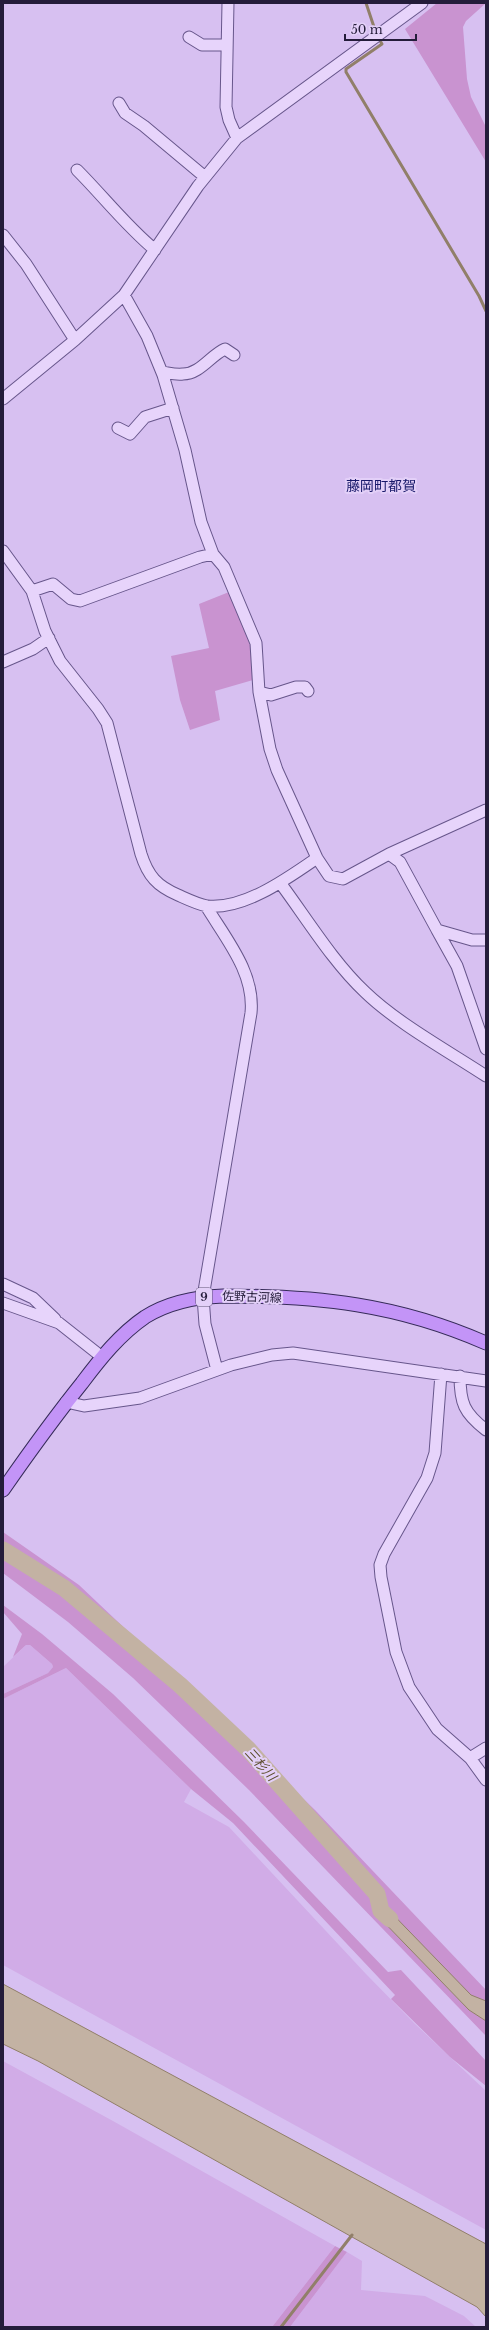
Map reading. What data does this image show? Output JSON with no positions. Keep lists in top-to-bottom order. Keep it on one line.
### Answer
{"streets":{"main road":["9","佐野古河線"]},"districts":["藤岡町都賀"],"water":["三杉川"],"scale_bar":"50 m"}
